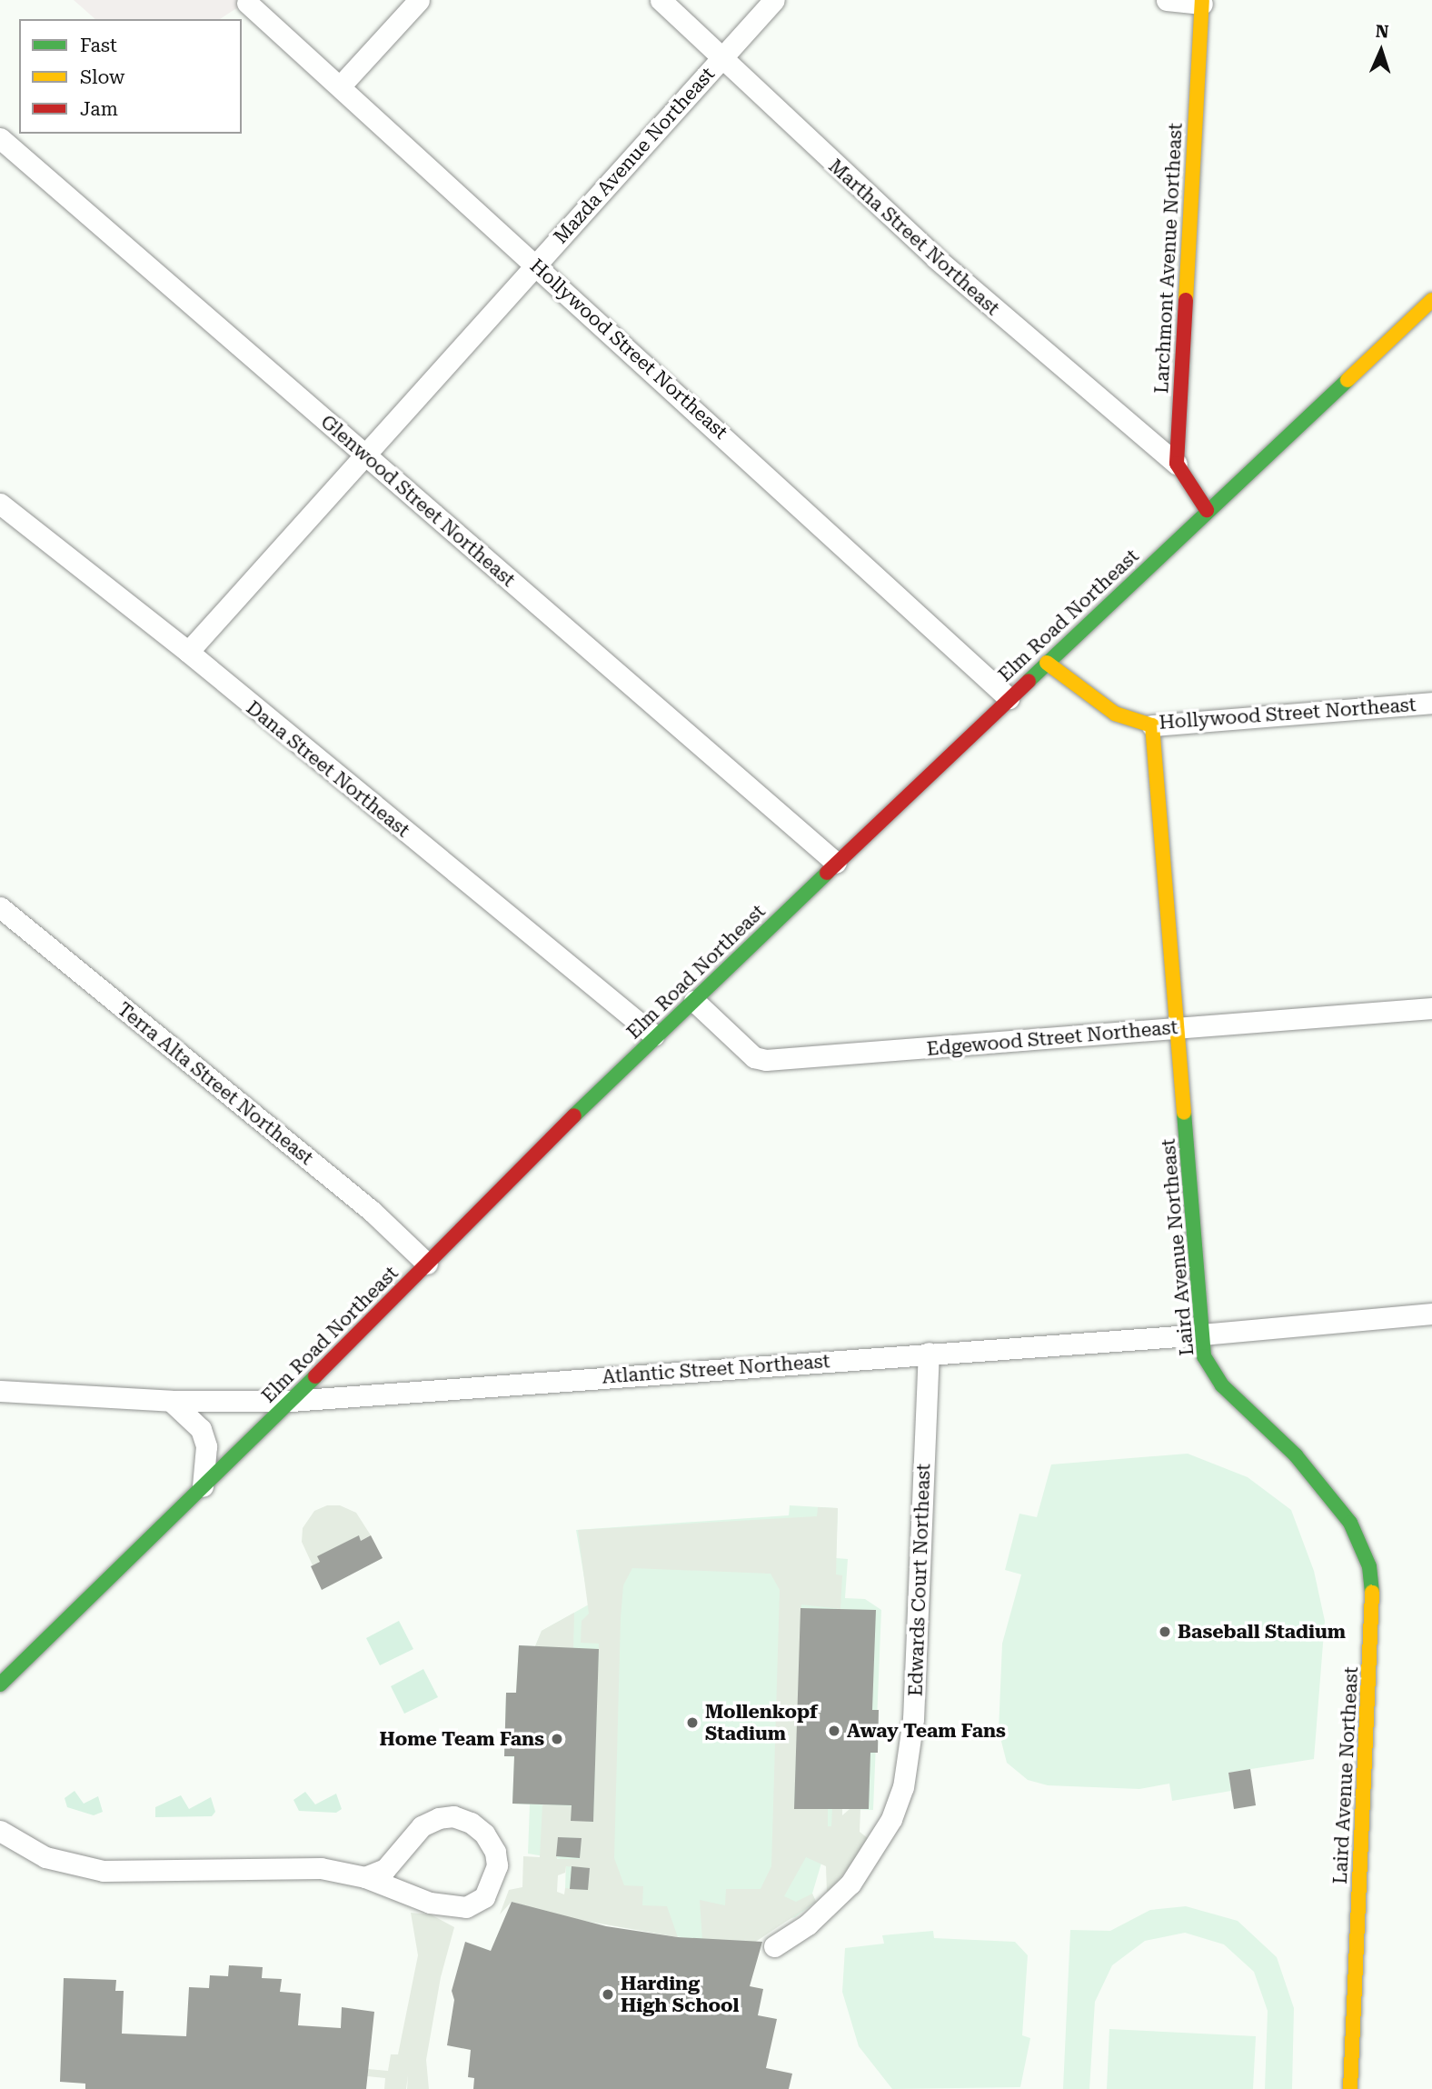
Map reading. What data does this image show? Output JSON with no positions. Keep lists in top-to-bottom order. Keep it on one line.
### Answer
{"streets":{"street":["Mazda Avenue Northeast","Martha Street Northeast","Larchmont Avenue Northeast","Hollywood Street Northeast","Glenwood Street Northeast","Elm Road Northeast","Dana Street Northeast","Edgewood Street Northeast","Terra Alta Street Northeast","Laird Avenue Northeast","Atlantic Street Northeast","Edwards Court Northeast"]},"crossings":[["Mazda Avenue Northeast","Martha Street Northeast"],["Mazda Avenue Northeast","Hollywood Street Northeast"],["Mazda Avenue Northeast","Glenwood Street Northeast"],["Mazda Avenue Northeast","Dana Street Northeast"],["Martha Street Northeast","Larchmont Avenue Northeast"],["Hollywood Street Northeast","Elm Road Northeast"],["Hollywood Street Northeast","Laird Avenue Northeast"],["Glenwood Street Northeast","Elm Road Northeast"],["Elm Road Northeast","Dana Street Northeast"],["Elm Road Northeast","Edgewood Street Northeast"],["Elm Road Northeast","Terra Alta Street Northeast"],["Elm Road Northeast","Atlantic Street Northeast"],["Edgewood Street Northeast","Laird Avenue Northeast"],["Laird Avenue Northeast","Atlantic Street Northeast"],["Atlantic Street Northeast","Edwards Court Northeast"]],"places":["Baseball Stadium","Mollenkopf Stadium","Away Team Fans","Home Team Fans","Harding High School"],"legend":["Fast","Slow","Jam"],"north":"top"}
